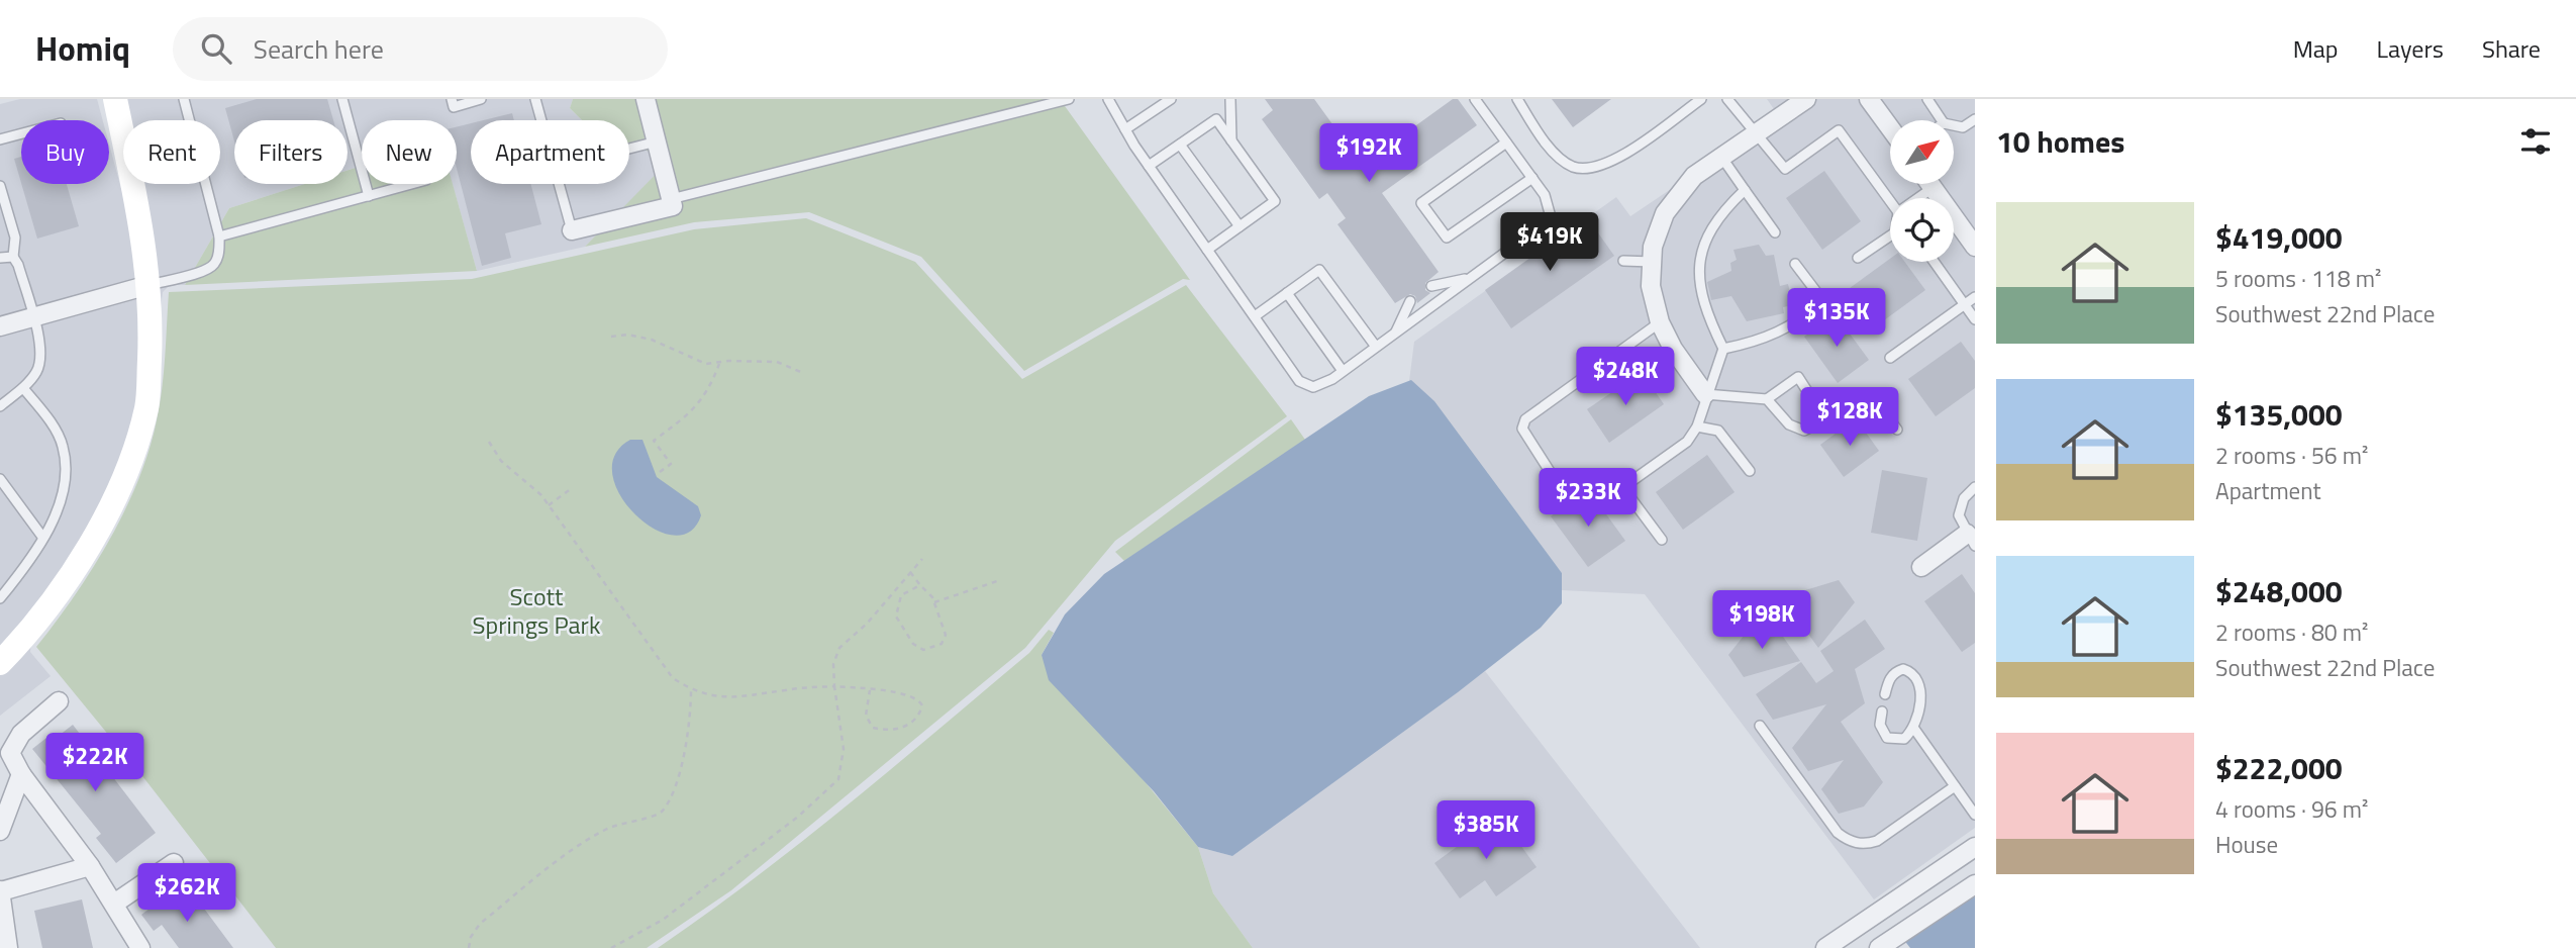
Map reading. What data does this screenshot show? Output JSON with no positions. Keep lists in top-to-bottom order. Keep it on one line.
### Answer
{"parks":["Scott Springs Park"],"north":"top right","page":{"header":"Homiq","search":"Search here","nav":["Map","Layers","Share"],"heading":"10 homes","chip":["Buy","Rent","Filters","New","Apartment"],"price":["$192K","$419K","$135K","$248K","$128K","$233K","$198K","$222K","$385K","$262K"],"list":[{"name":"$419,000","note":"5 rooms · 118 m² · Southwest 22nd Place"},{"name":"$135,000","note":"2 rooms · 56 m² · Apartment"},{"name":"$248,000","note":"2 rooms · 80 m² · Southwest 22nd Place"},{"name":"$222,000","note":"4 rooms · 96 m² · House"}]}}
